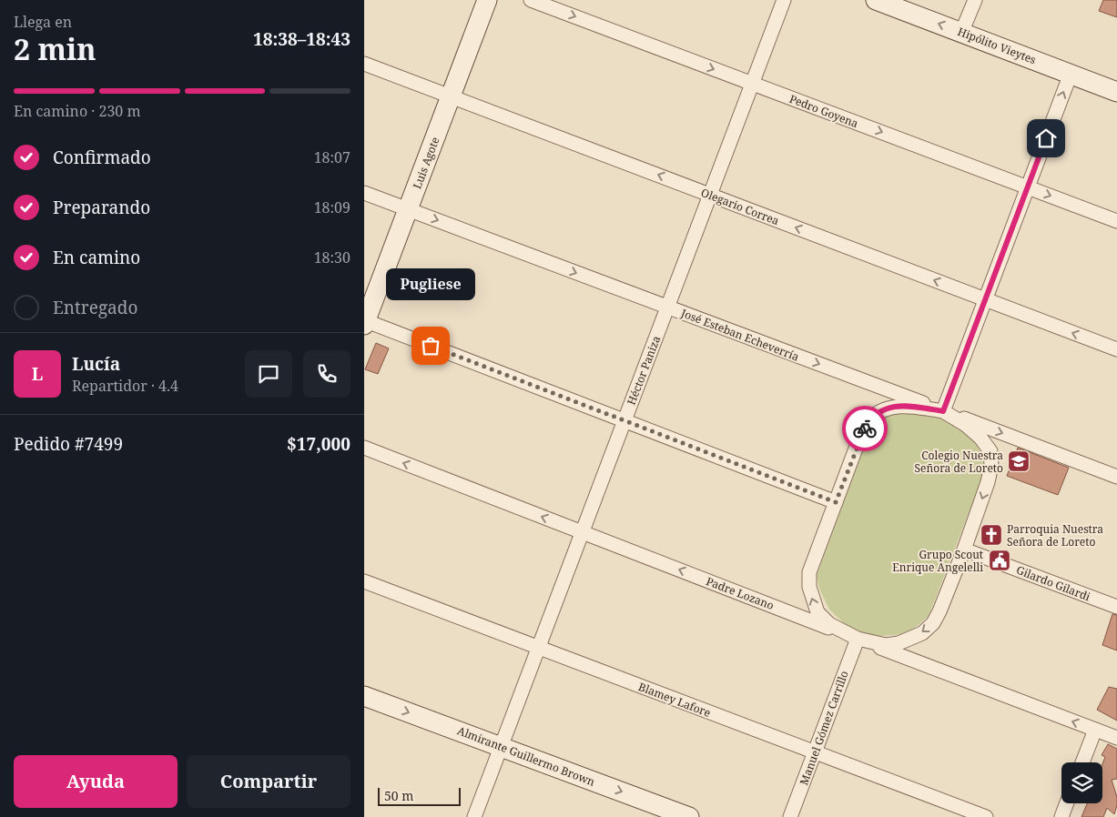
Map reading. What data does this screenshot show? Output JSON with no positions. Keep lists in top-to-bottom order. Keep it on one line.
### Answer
{"streets":{"street":["Hipólito Vieytes","Pedro Goyena","Luis Agote","Olegario Correa","José Esteban Echeverría","Héctor Paniza","Gilardo Gilardi","Padre Lozano","Blamey Lafore","Manuel Gómez Carrillo","Almirante Guillermo Brown"]},"crossings":[["Pedro Goyena","Héctor Paniza"],["Luis Agote","Olegario Correa"],["Luis Agote","José Esteban Echeverría"],["Olegario Correa","Héctor Paniza"],["José Esteban Echeverría","Héctor Paniza"],["Héctor Paniza","Padre Lozano"],["Héctor Paniza","Blamey Lafore"],["Héctor Paniza","Almirante Guillermo Brown"],["Padre Lozano","Manuel Gómez Carrillo"],["Blamey Lafore","Manuel Gómez Carrillo"]],"one_way":["Hipólito Vieytes","Pedro Goyena","Olegario Correa","Almirante Guillermo Brown"],"places":{"other":["Pugliese"],"school or university":["Colegio Nuestra Señora de Loreto"],"church":["Parroquia Nuestra Señora de Loreto"],"public building":["Grupo Scout Enrique Angelelli"]},"scale_bar":"50 m","page":{"heading":["2 min","Llega en","18:38–18:43"],"panel":["Lucía","Repartidor · 4.4","Pedido #7499","$17,000"],"bar":"En camino · 230 m","list":[["Confirmado","18:07"],["Preparando","18:09"],["En camino","18:30"],"Entregado"],"bubble":"Pugliese","round":"L","buttons":["Ayuda","Compartir"],"scale":"50 m"}}
